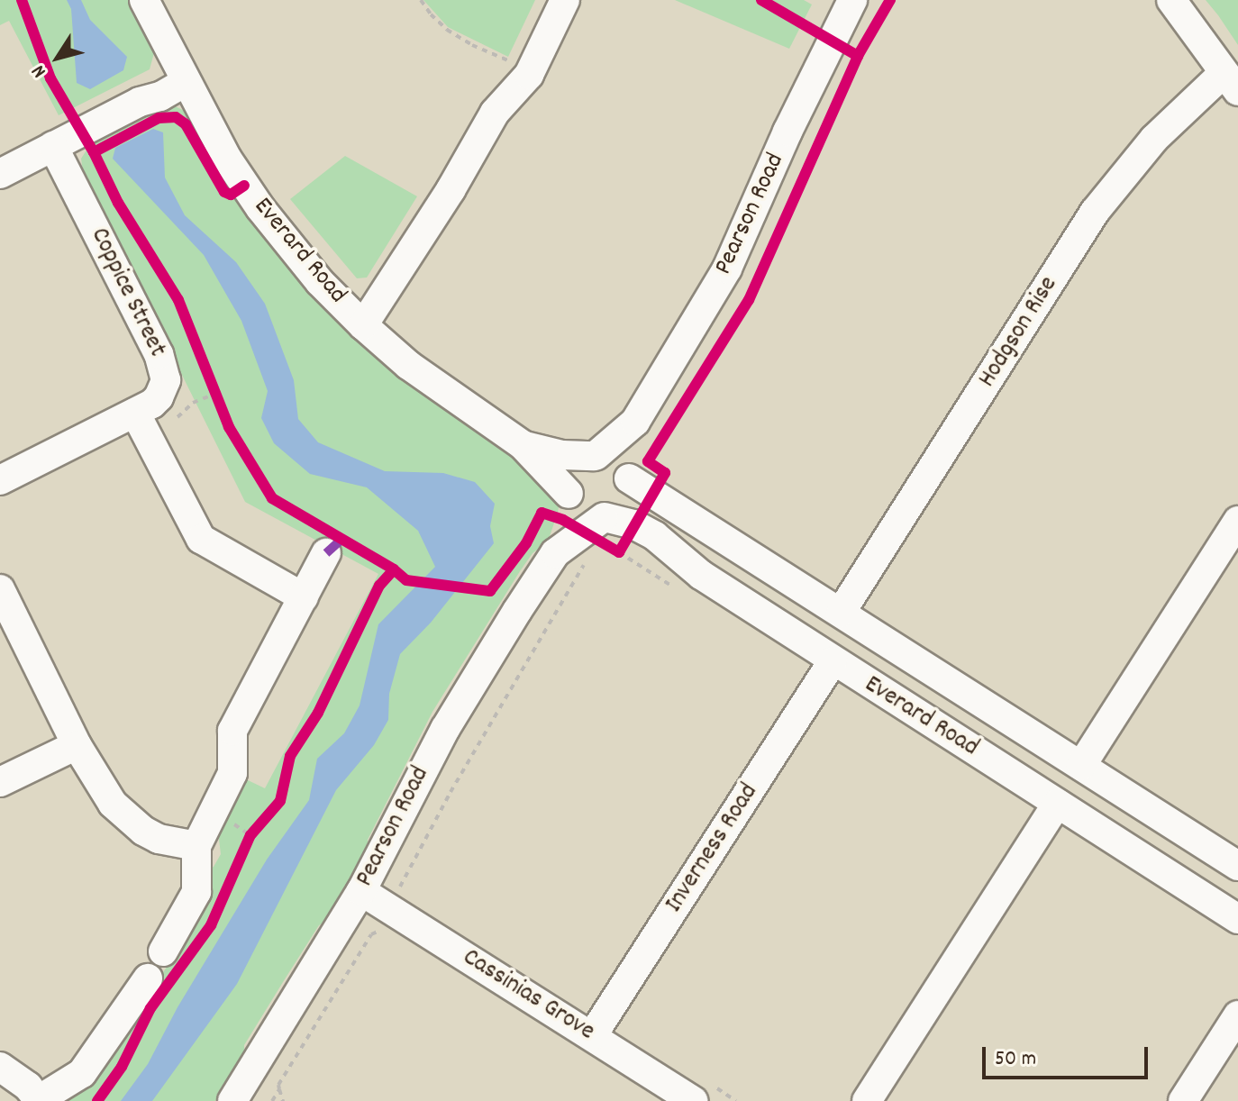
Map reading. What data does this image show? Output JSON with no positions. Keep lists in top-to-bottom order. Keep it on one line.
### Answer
{"streets":{"street":["Pearson Road","Everard Road","Coppice Street","Hodgson Rise","Inverness Road","Cassinias Grove"]},"crossings":[["Pearson Road","Everard Road"],["Pearson Road","Cassinias Grove"],["Everard Road","Hodgson Rise"],["Everard Road","Inverness Road"],["Inverness Road","Cassinias Grove"]],"scale_bar":"50 m","north":"bottom left"}
